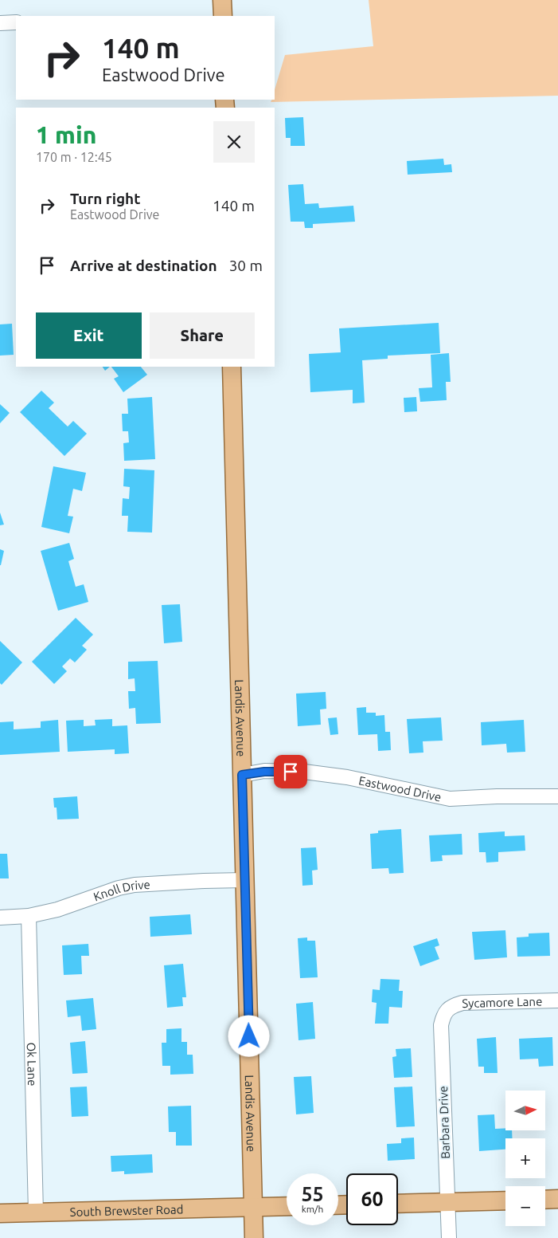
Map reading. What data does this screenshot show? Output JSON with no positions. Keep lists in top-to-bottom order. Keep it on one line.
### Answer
{"streets":{"main road":["Landis Avenue","South Brewster Road"],"street":["Eastwood Drive","Knoll Drive","Sycamore Lane","Ok Lane","Barbara Drive"]},"crossings":[["Landis Avenue","Eastwood Drive"],["Landis Avenue","Knoll Drive"],["Landis Avenue","South Brewster Road"],["Knoll Drive","Ok Lane"],["Sycamore Lane","Barbara Drive"],["Ok Lane","South Brewster Road"]],"north":"right","page":{"turn":["140 m","Eastwood Drive"],"heading":["1 min","170 m · 12:45"],"list":[{"name":"Turn right","note":"Eastwood Drive","value":"140 m"},{"name":"Arrive at destination","value":"30 m"}],"buttons":["Exit","Share"],"map_buttons":["+","−"],"speed":"55 km/h","limit":"60"}}
